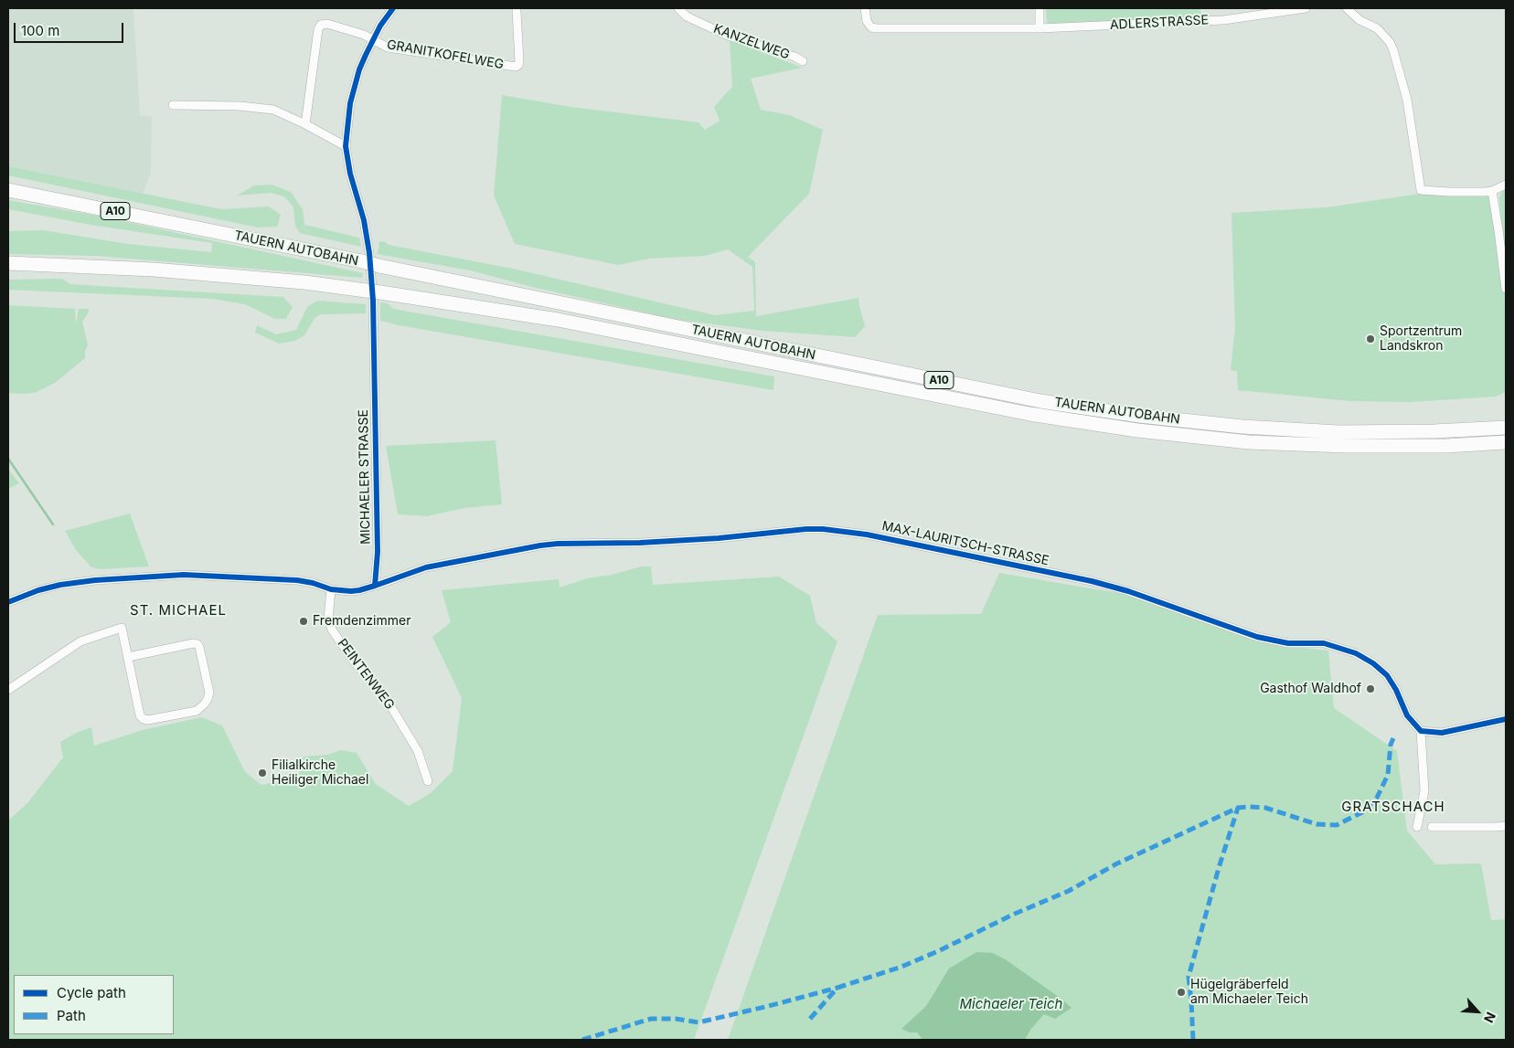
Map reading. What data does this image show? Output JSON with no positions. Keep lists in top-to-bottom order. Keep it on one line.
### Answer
{"streets":{"highway":["A10","TAUERN AUTOBAHN"],"street":["ADLERSTRASSE","KANZELWEG","GRANITKOFELWEG","MICHAELER STRASSE","MAX-LAURITSCH-STRASSE","PEINTENWEG"]},"crossings":[["GRANITKOFELWEG","MICHAELER STRASSE"],["MICHAELER STRASSE","MAX-LAURITSCH-STRASSE"]],"districts":["ST. MICHAEL","GRATSCHACH"],"water":["Michaeler Teich"],"places":["Sportzentrum Landskron","Fremdenzimmer","Gasthof Waldhof","Filialkirche Heiliger Michael","Hügelgräberfeld am Michaeler Teich"],"legend":["Cycle path","Path"],"scale_bar":"100 m","north":"bottom right"}
